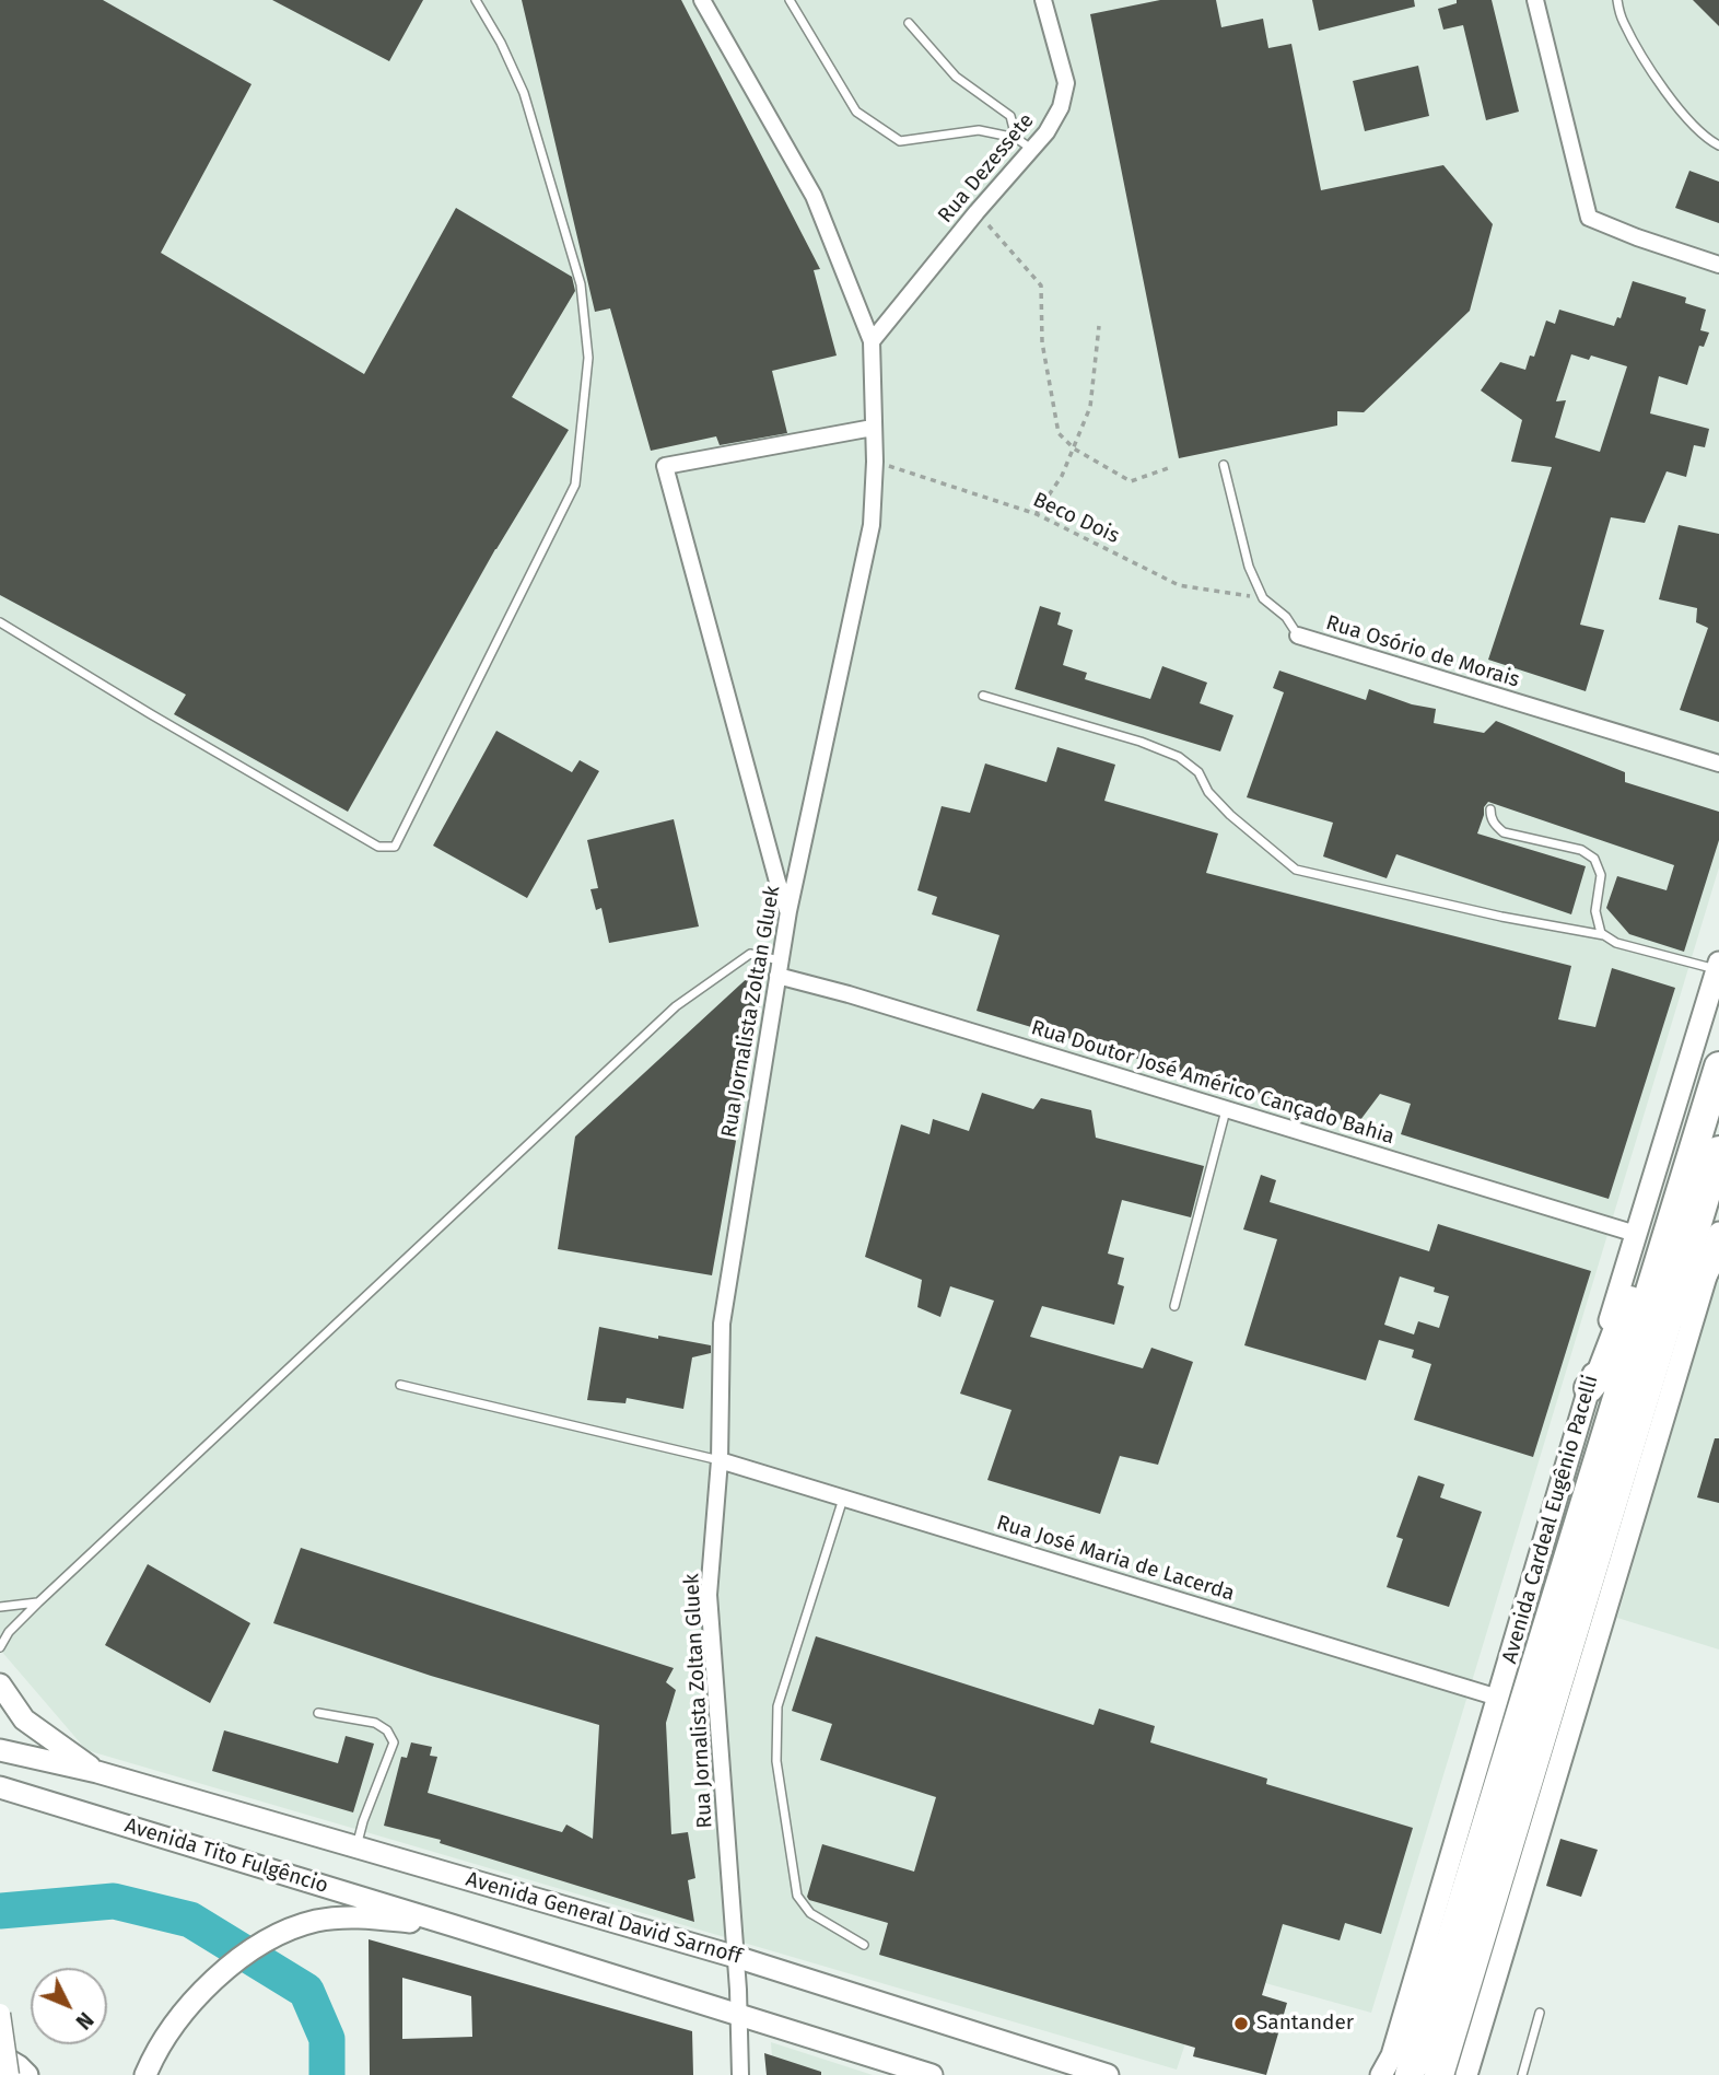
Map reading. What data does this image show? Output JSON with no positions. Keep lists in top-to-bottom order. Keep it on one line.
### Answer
{"streets":{"highway":["Avenida Cardeal Eugênio Pacelli"],"main road":["Avenida Tito Fulgêncio","Avenida General David Sarnoff"],"street":["Rua Dezessete","Rua Osório de Morais","Rua Jornalista Zoltan Gluek","Rua Doutor José Américo Cançado Bahia","Rua José Maria de Lacerda"],"path":["Beco Dois"]},"crossings":[["Rua Dezessete","Rua Jornalista Zoltan Gluek"],["Beco Dois","Rua Osório de Morais"],["Beco Dois","Rua Jornalista Zoltan Gluek"],["Rua Jornalista Zoltan Gluek","Rua Doutor José Américo Cançado Bahia"],["Rua Jornalista Zoltan Gluek","Rua José Maria de Lacerda"],["Rua Jornalista Zoltan Gluek","Avenida General David Sarnoff"],["Rua Doutor José Américo Cançado Bahia","Avenida Cardeal Eugênio Pacelli"],["Avenida Cardeal Eugênio Pacelli","Rua José Maria de Lacerda"]],"places":["Santander"],"north":"bottom right"}
